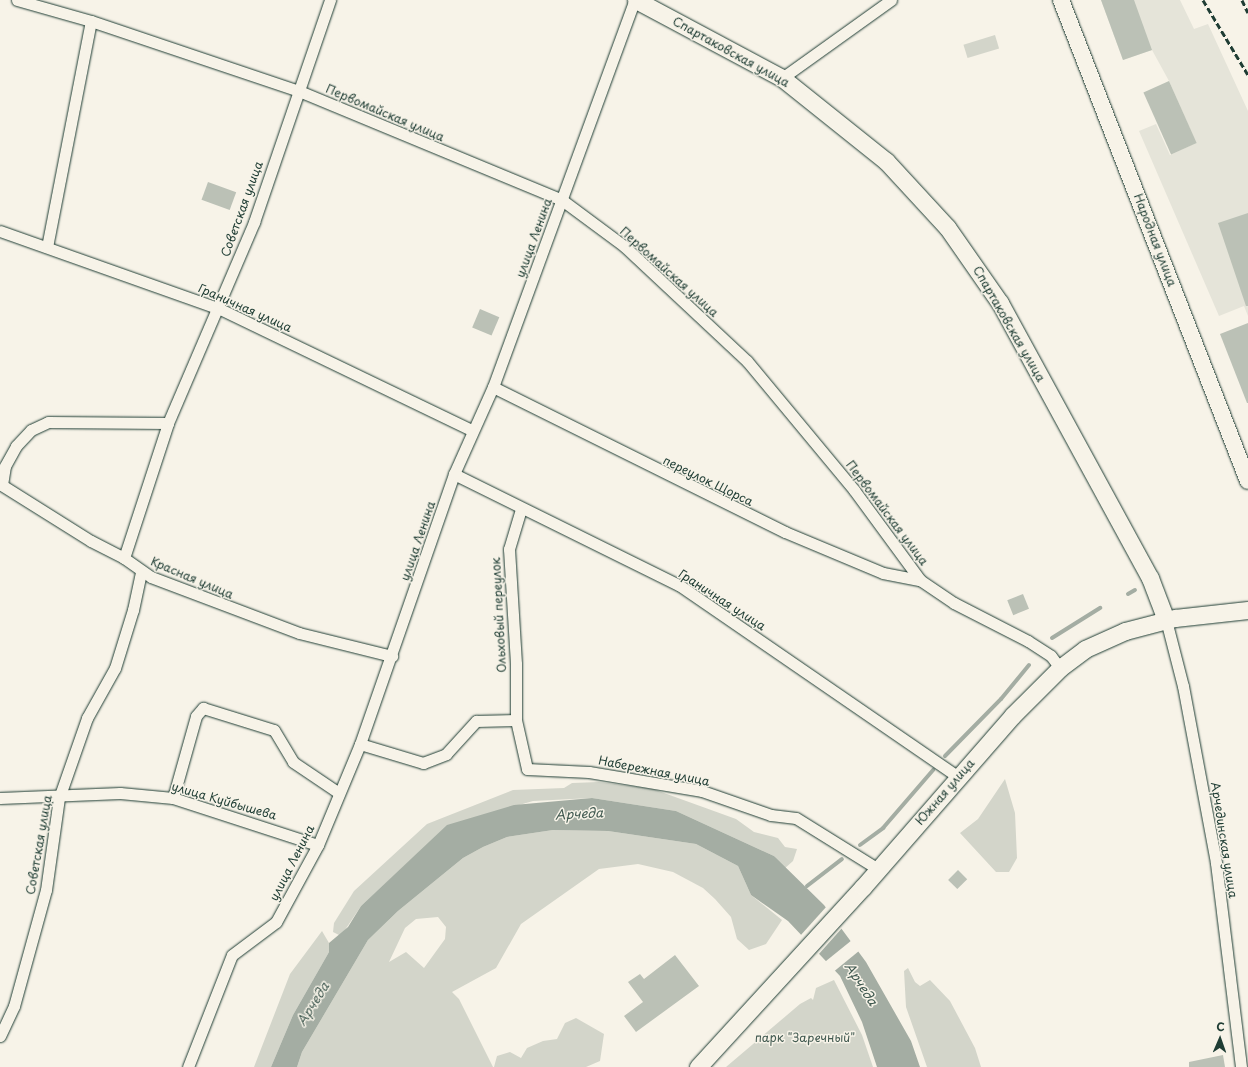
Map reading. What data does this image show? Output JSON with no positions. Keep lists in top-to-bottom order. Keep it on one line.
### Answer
{"streets":{"main road":["Спартаковская улица","Южная улица"],"street":["Первомайская улица","Советская улица","улица Ленина","Народная улица","Граничная улица","переулок Щорса","Красная улица","Ольховый переулок","Набережная улица","улица Куйбышева","Арчединская улица"]},"crossings":[["Спартаковская улица","улица Ленина"],["Спартаковская улица","Южная улица"],["Спартаковская улица","Арчединская улица"],["Первомайская улица","Советская улица"],["Первомайская улица","улица Ленина"],["Первомайская улица","переулок Щорса"],["Первомайская улица","Южная улица"],["Советская улица","Граничная улица"],["Советская улица","Красная улица"],["Советская улица","улица Куйбышева"],["улица Ленина","Граничная улица"],["улица Ленина","переулок Щорса"],["улица Ленина","Красная улица"],["улица Ленина","улица Куйбышева"],["Граничная улица","Ольховый переулок"],["Граничная улица","Южная улица"],["Ольховый переулок","Набережная улица"],["Набережная улица","Южная улица"],["Южная улица","Арчединская улица"]],"water":["Арчеда"],"parks":["парк \"Заречный\""],"north":"top"}
